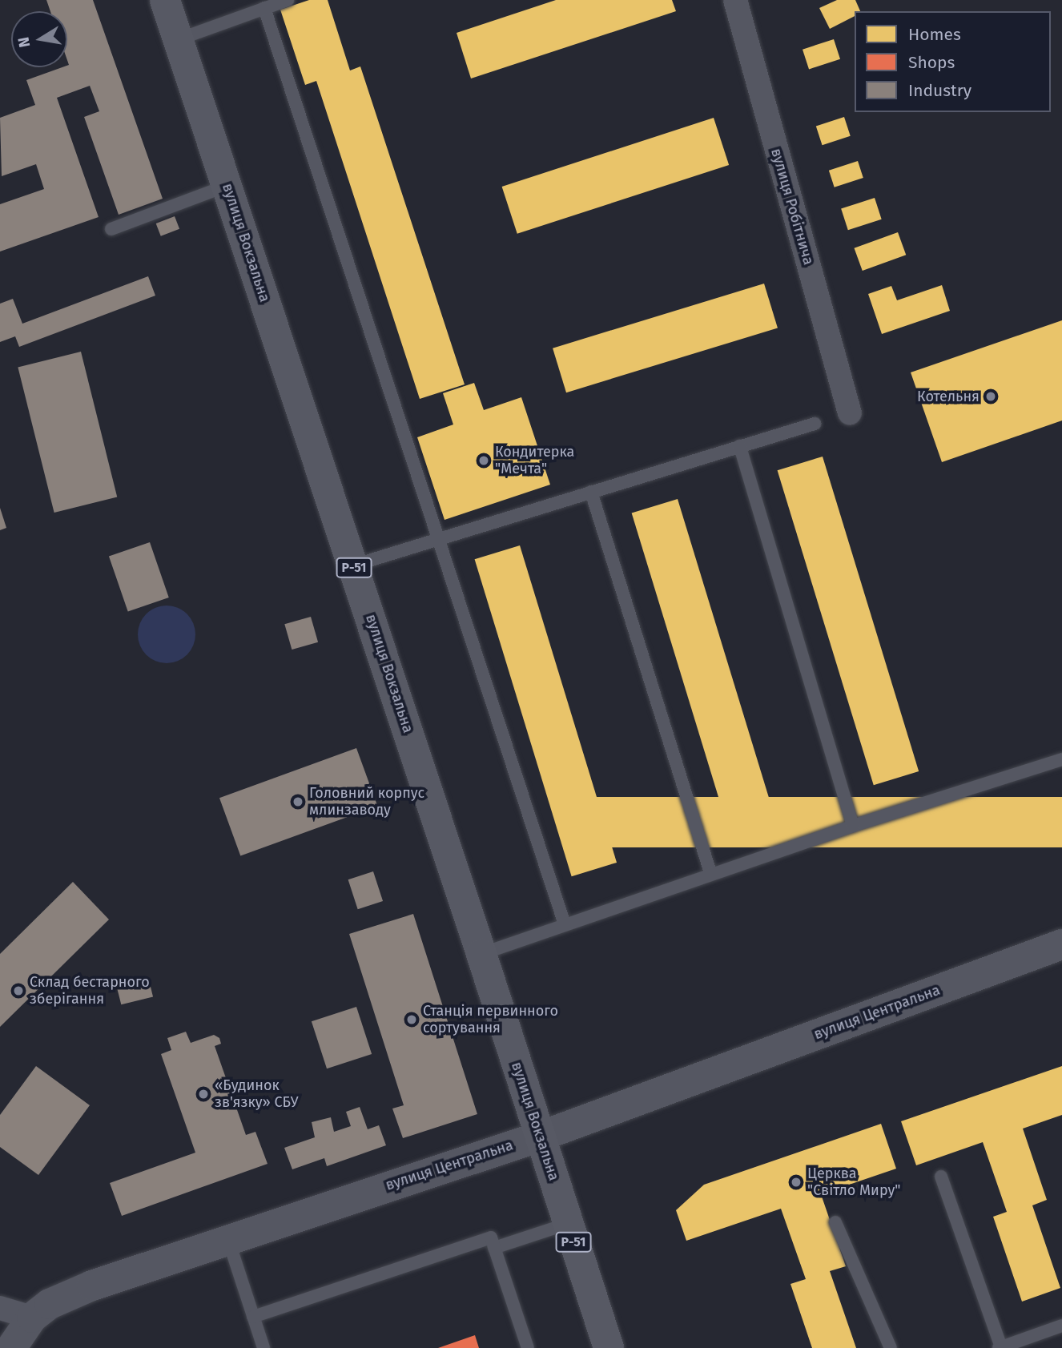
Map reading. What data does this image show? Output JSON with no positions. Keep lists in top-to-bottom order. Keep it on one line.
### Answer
{"streets":{"main road":["вулиця Вокзальна","Р-51"],"street":["вулиця Робітнича","вулиця Центральна"]},"crossings":[["вулиця Вокзальна","вулиця Центральна"]],"places":["Котельня","Кондитерка \"Мечта\"","Головний корпус млинзаводу","Склад бестарного зберігання","Станція первинного сортування","«Будинок зв'язку» СБУ","Церква \"Світло Миру\""],"legend":["Homes","Shops","Industry"],"north":"left"}
